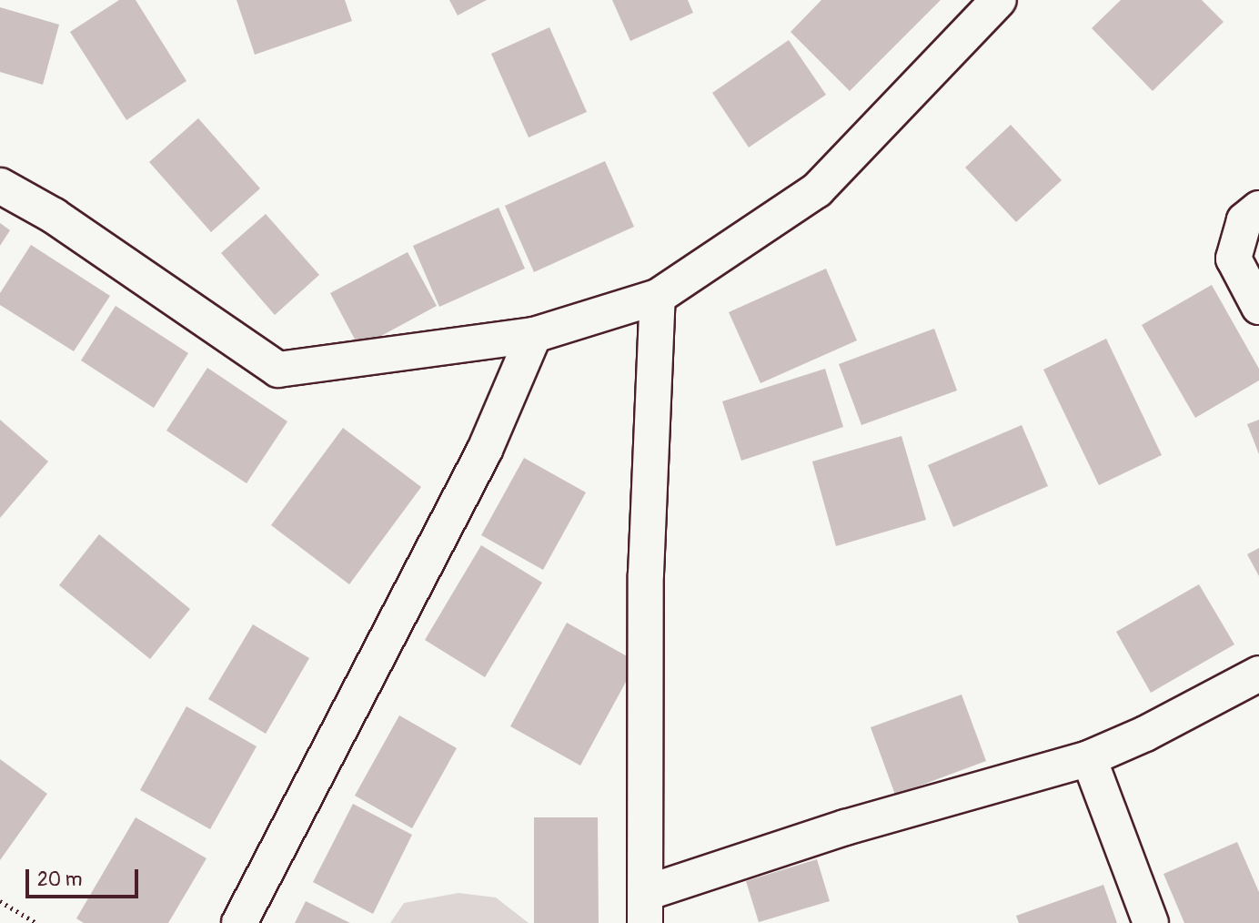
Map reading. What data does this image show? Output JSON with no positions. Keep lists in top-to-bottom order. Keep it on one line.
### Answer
{"scale_bar":"20 m"}
